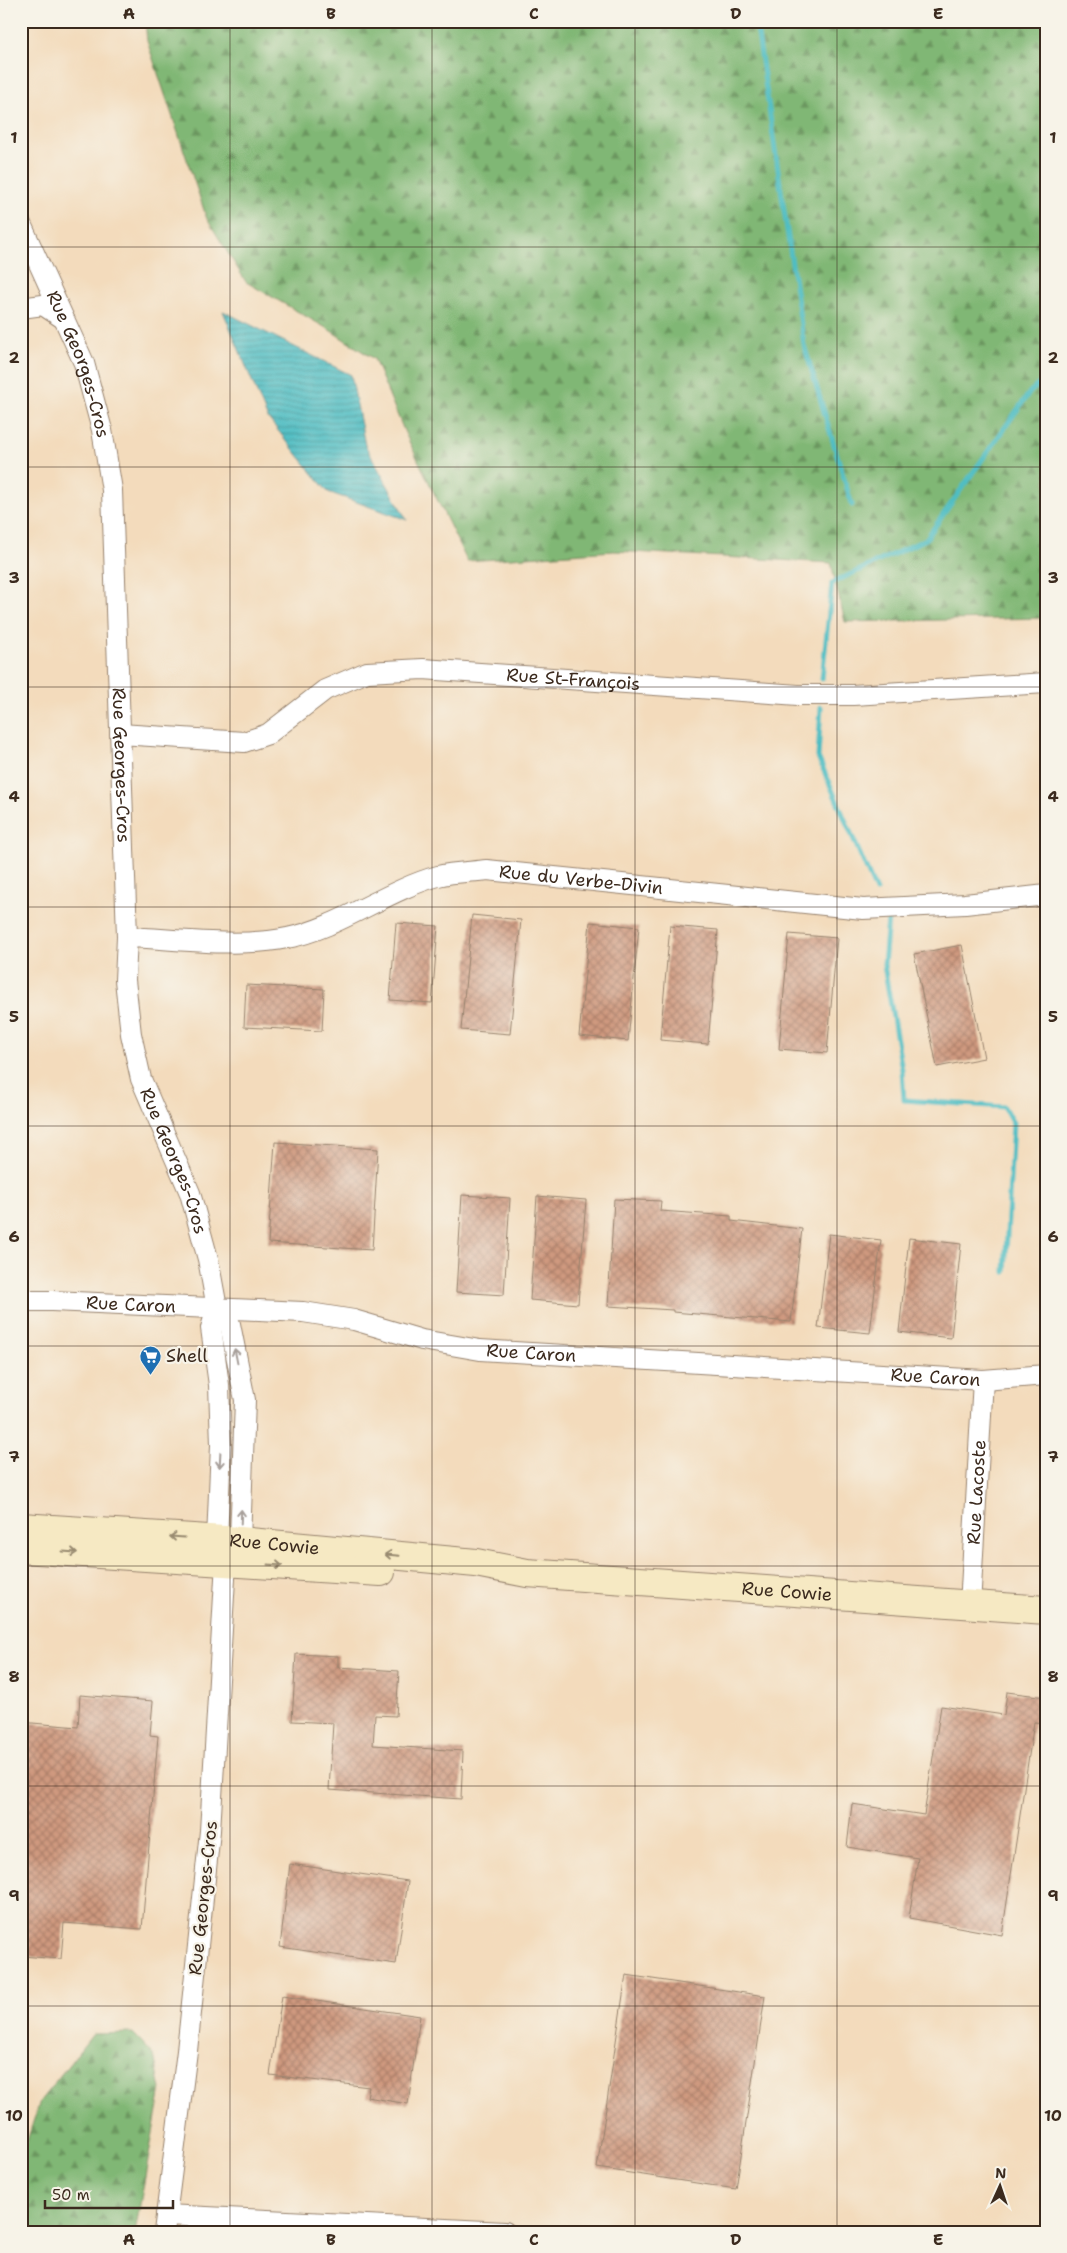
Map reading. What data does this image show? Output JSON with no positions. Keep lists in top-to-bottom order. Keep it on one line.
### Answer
{"streets":{"main road":["Rue Cowie"],"street":["Rue Georges-Cros","Rue St-François","Rue du Verbe-Divin","Rue Caron","Rue Lacoste"]},"crossings":[["Rue Georges-Cros","Rue St-François"],["Rue Georges-Cros","Rue du Verbe-Divin"],["Rue Georges-Cros","Rue Caron"],["Rue Georges-Cros","Rue Cowie"],["Rue Caron","Rue Lacoste"],["Rue Lacoste","Rue Cowie"]],"places":{"supermarket":["Shell"]},"scale_bar":"50 m","north":"top","grid":{"columns":["A","B","C","D","E"],"rows":["1","2","3","4","5","6","7","8","9","10"]}}
